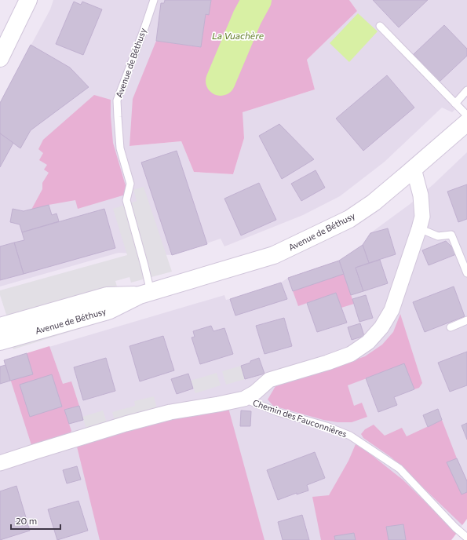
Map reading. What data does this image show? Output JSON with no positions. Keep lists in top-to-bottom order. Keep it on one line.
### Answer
{"streets":{"street":["Avenue de Béthusy","Chemin des Fauconnières"]},"crossings":[["Avenue de Béthusy","Chemin des Fauconnières"]],"water":["La Vuachère"],"scale_bar":"20 m"}
